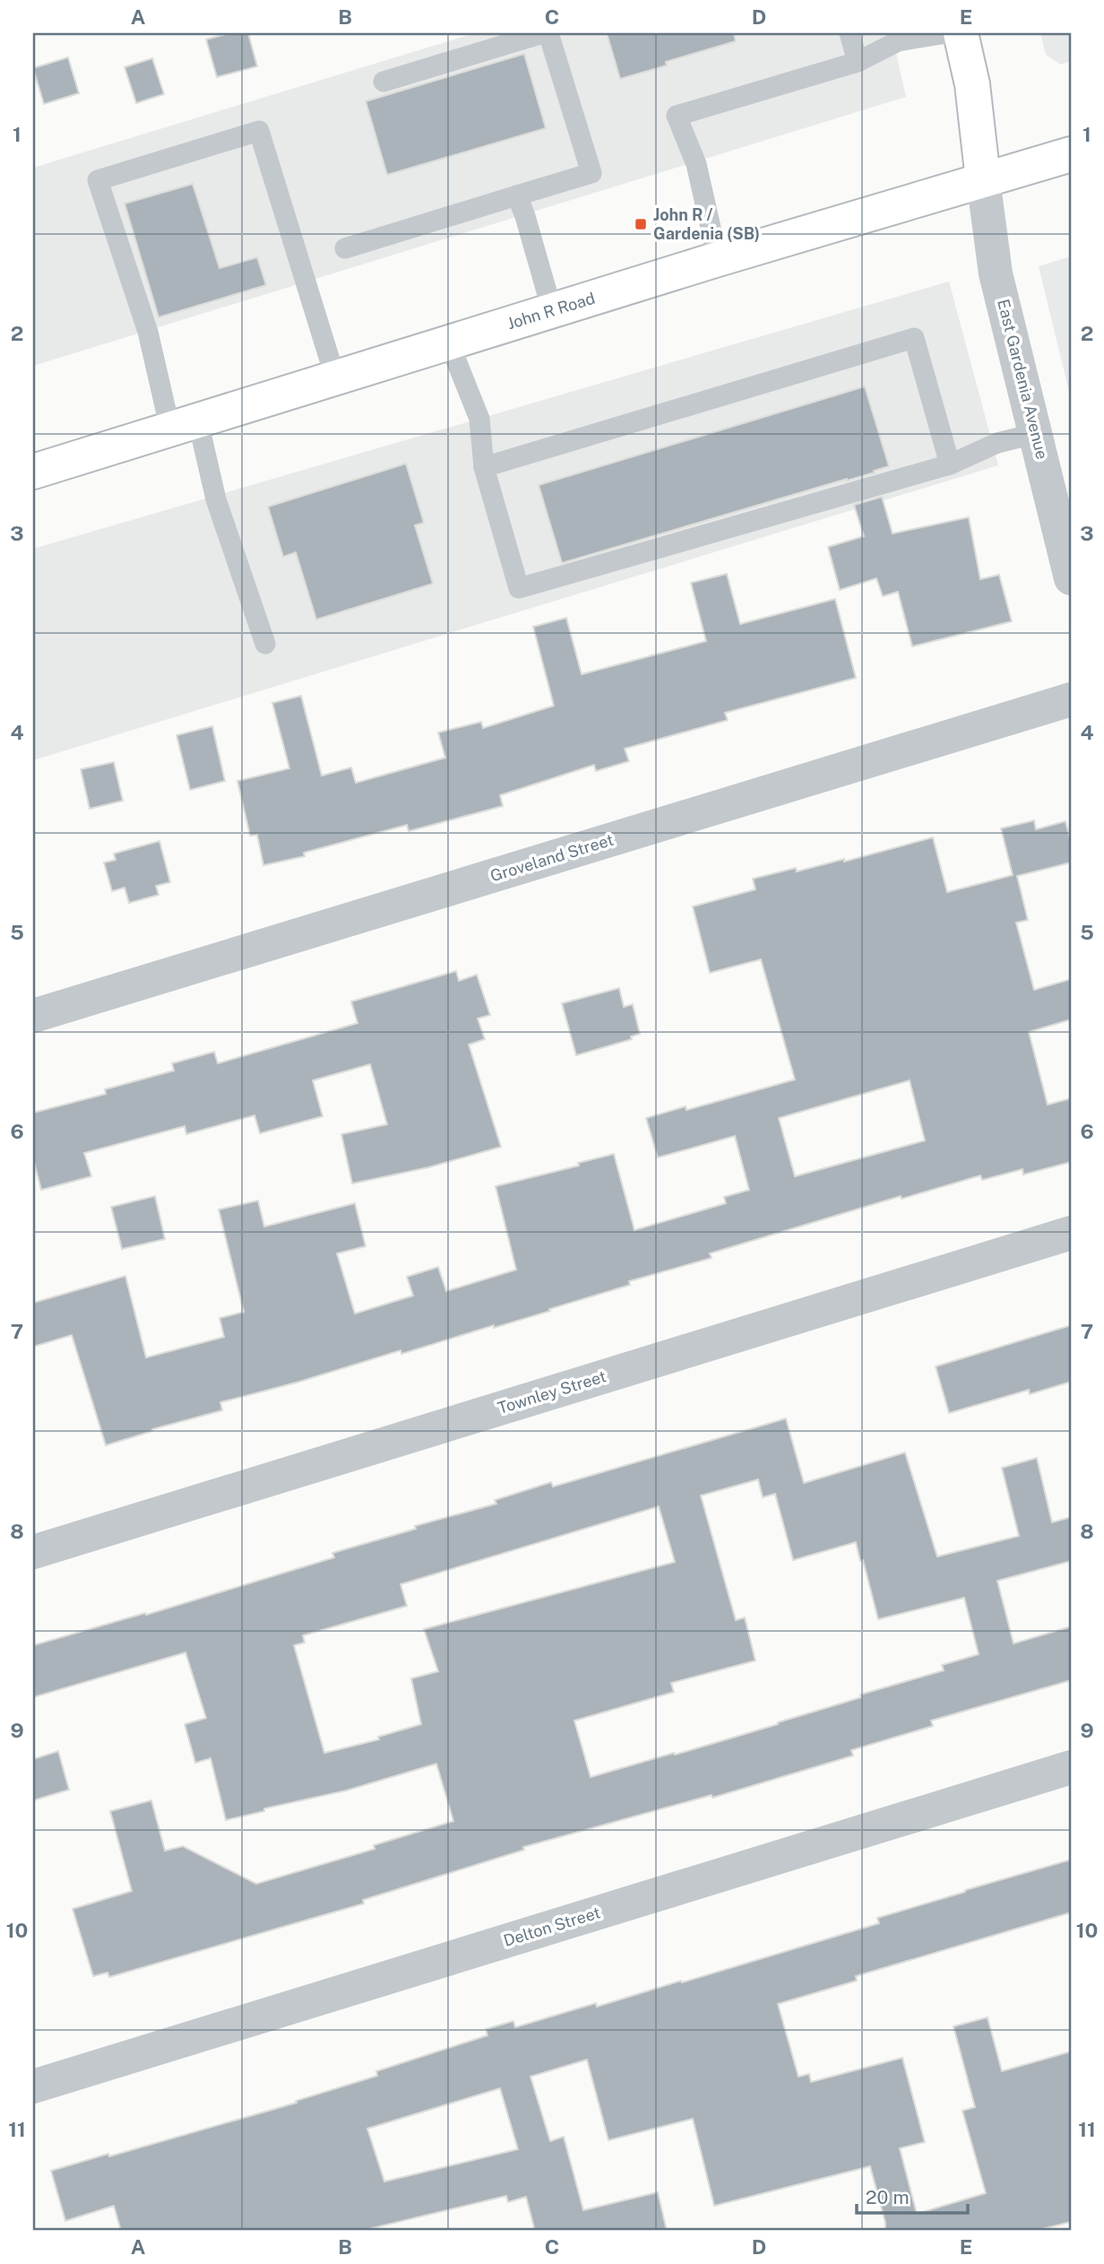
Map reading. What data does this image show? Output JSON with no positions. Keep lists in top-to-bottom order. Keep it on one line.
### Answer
{"streets":{"main road":["John R Road"],"street":["East Gardenia Avenue","Groveland Street","Townley Street","Delton Street"]},"crossings":[["John R Road","East Gardenia Avenue"]],"places":{"transit":["John R / Gardenia (SB)"]},"scale_bar":"20 m","grid":{"columns":["A","B","C","D","E"],"rows":["1","2","3","4","5","6","7","8","9","10","11"]}}
